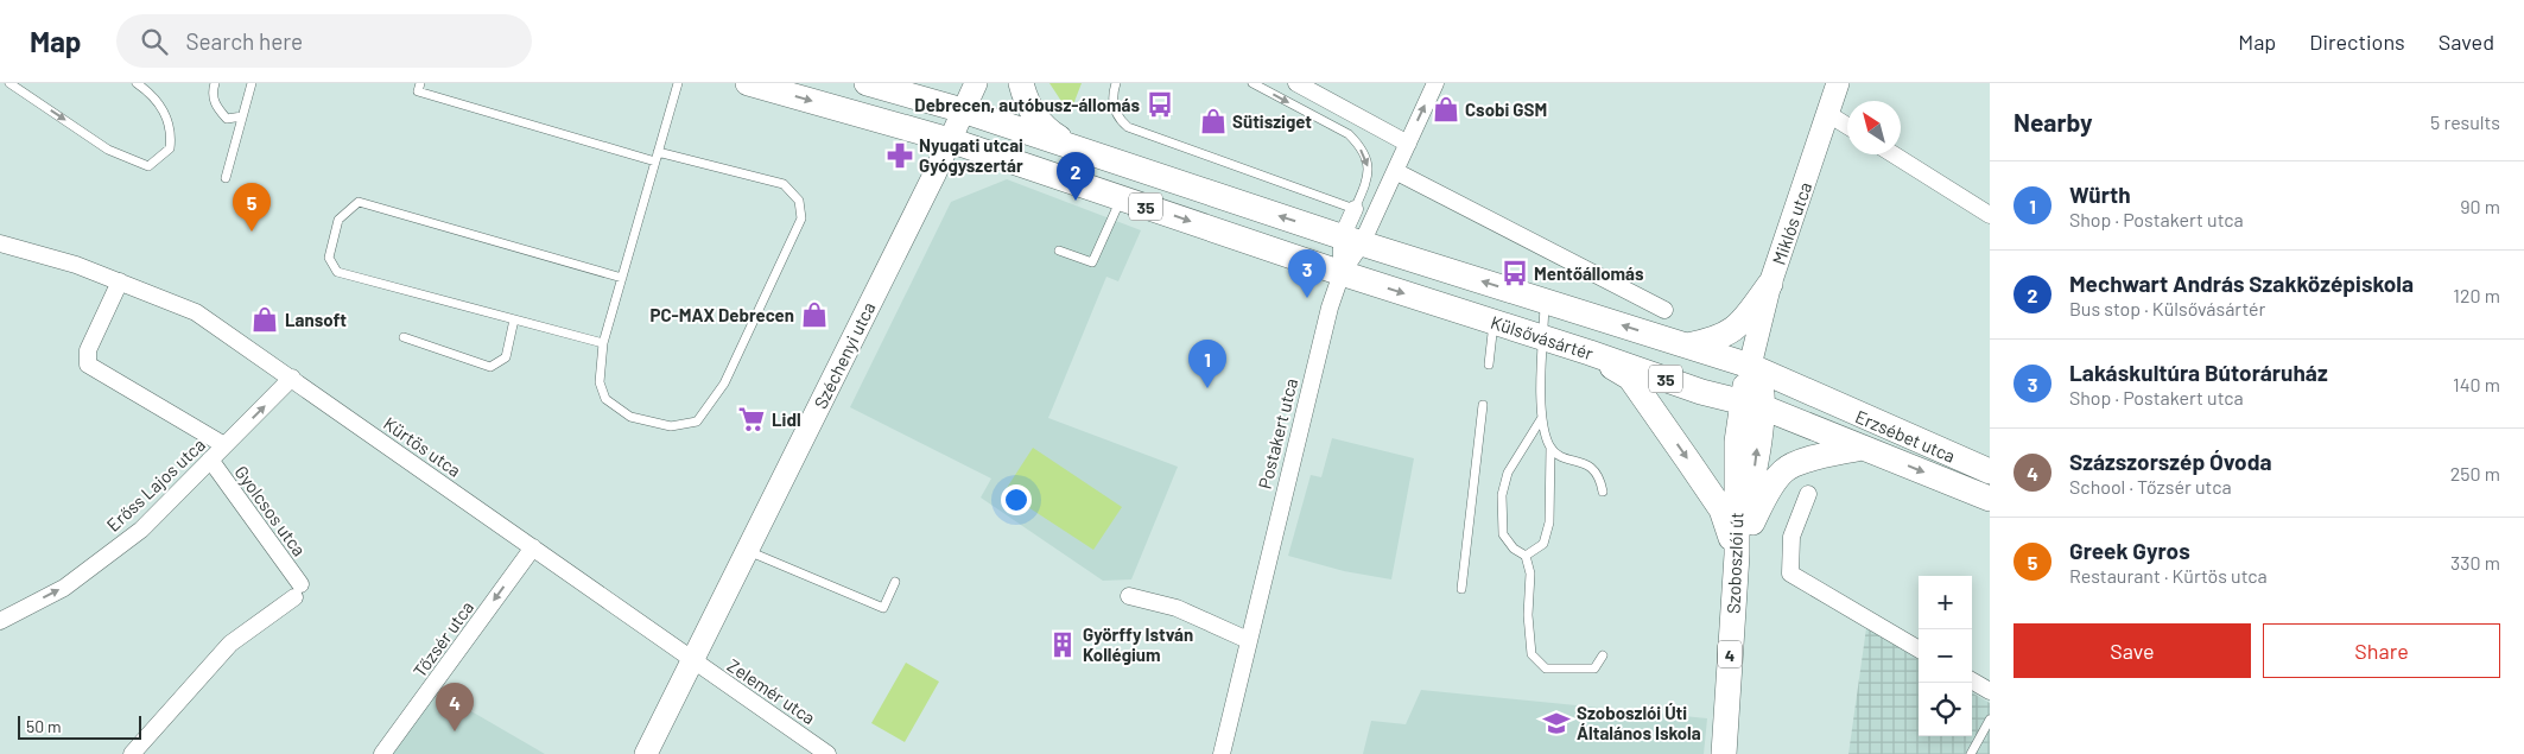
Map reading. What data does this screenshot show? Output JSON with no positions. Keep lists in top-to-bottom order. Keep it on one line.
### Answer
{"streets":{"main road":["35","Külsővásártér","Erzsébet utca","Szoboszlói út","4"],"street":["Miklós utca","Széchenyi utca","Postakert utca","Kürtös utca","Erőss Lajos utca","Gyolcsos utca","Tőzsér utca","Zelemér utca"]},"crossings":[["35","Külsővásártér"],["35","Széchenyi utca"],["Miklós utca","Külsővásártér"],["Miklós utca","Erzsébet utca"],["Külsővásártér","Széchenyi utca"],["Külsővásártér","Postakert utca"],["Külsővásártér","Erzsébet utca"],["Külsővásártér","Szoboszlói út"],["Külsővásártér","4"],["Széchenyi utca","Kürtös utca"],["Széchenyi utca","Zelemér utca"],["Erzsébet utca","4"],["Kürtös utca","Erőss Lajos utca"],["Kürtös utca","Tőzsér utca"],["Kürtös utca","Zelemér utca"],["Erőss Lajos utca","Gyolcsos utca"],["Szoboszlói út","4"]],"one_way":["Erőss Lajos utca","Tőzsér utca"],"places":{"bus stop":["Debrecen, autóbusz-állomás","Mentőállomás"],"shop":["Csobi GSM","Sütisziget","PC-MAX Debrecen","Lansoft"],"pharmacy":["Nyugati utcai Gyógyszertár"],"supermarket":["Lidl"],"building":["Györffy István Kollégium"],"school or university":["Szoboszlói Úti Általános Iskola"]},"scale_bar":"50 m","north":"top left","page":{"header":"Map","search":"Search here","nav":["Map","Directions","Saved"],"heading":["Nearby","5 results"],"pins":["2","5","3","1","4"],"list":[{"mark":"1","name":"Würth","note":"Shop · Postakert utca","value":"90 m"},{"mark":"2","name":"Mechwart András Szakközépiskola","note":"Bus stop · Külsővásártér","value":"120 m"},{"mark":"3","name":"Lakáskultúra Bútoráruház","note":"Shop · Postakert utca","value":"140 m"},{"mark":"4","name":"Százszorszép Óvoda","note":"School · Tőzsér utca","value":"250 m"},{"mark":"5","name":"Greek Gyros","note":"Restaurant · Kürtös utca","value":"330 m"}],"map_buttons":["+","−"],"buttons":["Save","Share"],"scale":"50 m"}}
